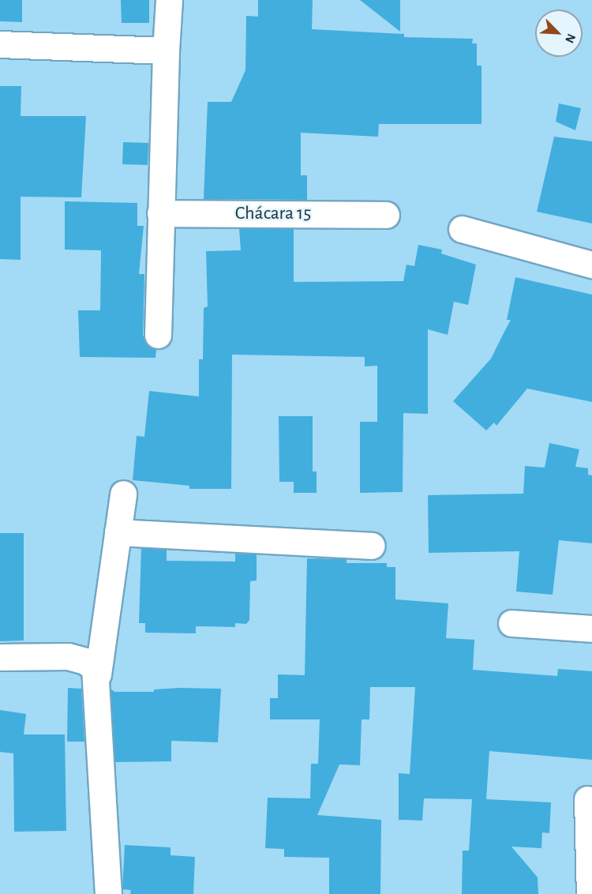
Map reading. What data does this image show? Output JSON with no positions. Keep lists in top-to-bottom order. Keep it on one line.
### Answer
{"streets":{"street":["Chácara 15"]},"north":"bottom right"}
